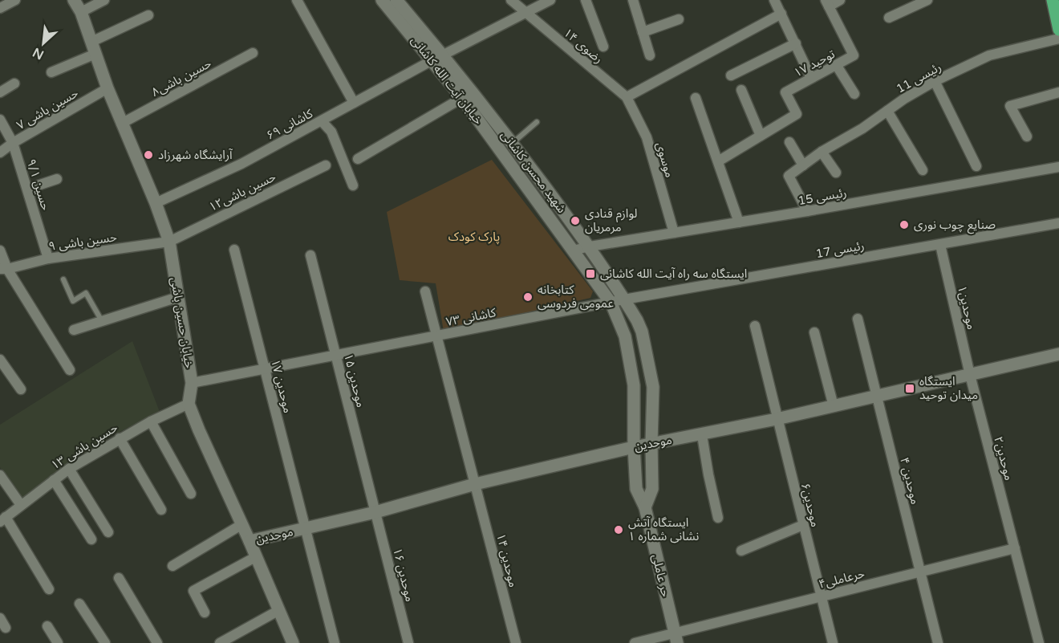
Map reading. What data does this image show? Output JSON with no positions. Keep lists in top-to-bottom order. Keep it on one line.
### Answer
{"streets":{"street":["رضوی ۱۴","توحید ۱۷","حسین باشی۸","رئیسی 11","خیابان آیت الله کاشانی","حسین باشی ۷","کاشانی ۶۹","موسوی","شهید محسن کاشانی","حسین ۹/۱","حسین باشی۱۲","رئیسی 15","حسین باشی ۹","رئیسی 17","موحدین۱","کاشانی ۷۳","خیابان حسین باشی","موحدین ۱۵","موحدین ۱۷","موحدین","حسین باشی ۱۳","موحدین۲","موحدین ۴","موحدین۶","موحدین ۱۴","موحدین ۱۶","حر عاملی","حرعاملی۴"]},"crossings":[["رضوی ۱۴","کاشانی ۶۹"],["رضوی ۱۴","موسوی"],["حسین باشی۸","خیابان حسین باشی"],["رئیسی 11","رئیسی 15"],["خیابان آیت الله کاشانی","کاشانی ۶۹"],["خیابان آیت الله کاشانی","شهید محسن کاشانی"],["خیابان آیت الله کاشانی","رئیسی 15"],["خیابان آیت الله کاشانی","رئیسی 17"],["خیابان آیت الله کاشانی","کاشانی ۷۳"],["حسین باشی ۷","حسین ۹/۱"],["حسین باشی ۷","خیابان حسین باشی"],["کاشانی ۶۹","شهید محسن کاشانی"],["کاشانی ۶۹","خیابان حسین باشی"],["موسوی","رئیسی 15"],["شهید محسن کاشانی","رئیسی 15"],["شهید محسن کاشانی","رئیسی 17"],["شهید محسن کاشانی","موحدین"],["حسین ۹/۱","حسین باشی ۹"],["حسین باشی۱۲","حسین باشی ۹"],["حسین باشی۱۲","خیابان حسین باشی"],["حسین باشی ۹","خیابان حسین باشی"],["رئیسی 17","موحدین۱"],["رئیسی 17","کاشانی ۷۳"],["موحدین۱","موحدین"],["موحدین۱","موحدین۲"],["کاشانی ۷۳","خیابان حسین باشی"],["کاشانی ۷۳","موحدین ۱۵"],["کاشانی ۷۳","موحدین ۱۷"],["کاشانی ۷۳","موحدین ۱۴"],["خیابان حسین باشی","حسین باشی ۱۳"],["موحدین ۱۵","موحدین"],["موحدین ۱۵","موحدین ۱۶"],["موحدین ۱۷","موحدین"],["موحدین","موحدین۲"],["موحدین","موحدین ۴"],["موحدین","موحدین۶"],["موحدین","موحدین ۱۴"],["موحدین","موحدین ۱۶"],["موحدین","حر عاملی"],["موحدین۲","حرعاملی۴"],["موحدین ۴","حرعاملی۴"],["موحدین۶","حرعاملی۴"],["حر عاملی","حرعاملی۴"]],"parks":["پارک کودک"],"places":{"other":["آرایشگاه شهرزاد","لوازم قنادی مرمریان","صنایع چوب نوری","کتابخانه عمومی فردوسی","ایستگاه آتش نشانی شماره ۱"],"transit":["ایستگاه سه راه آیت الله کاشانی","ایستگاه میدان توحید"]},"north":"bottom left"}
